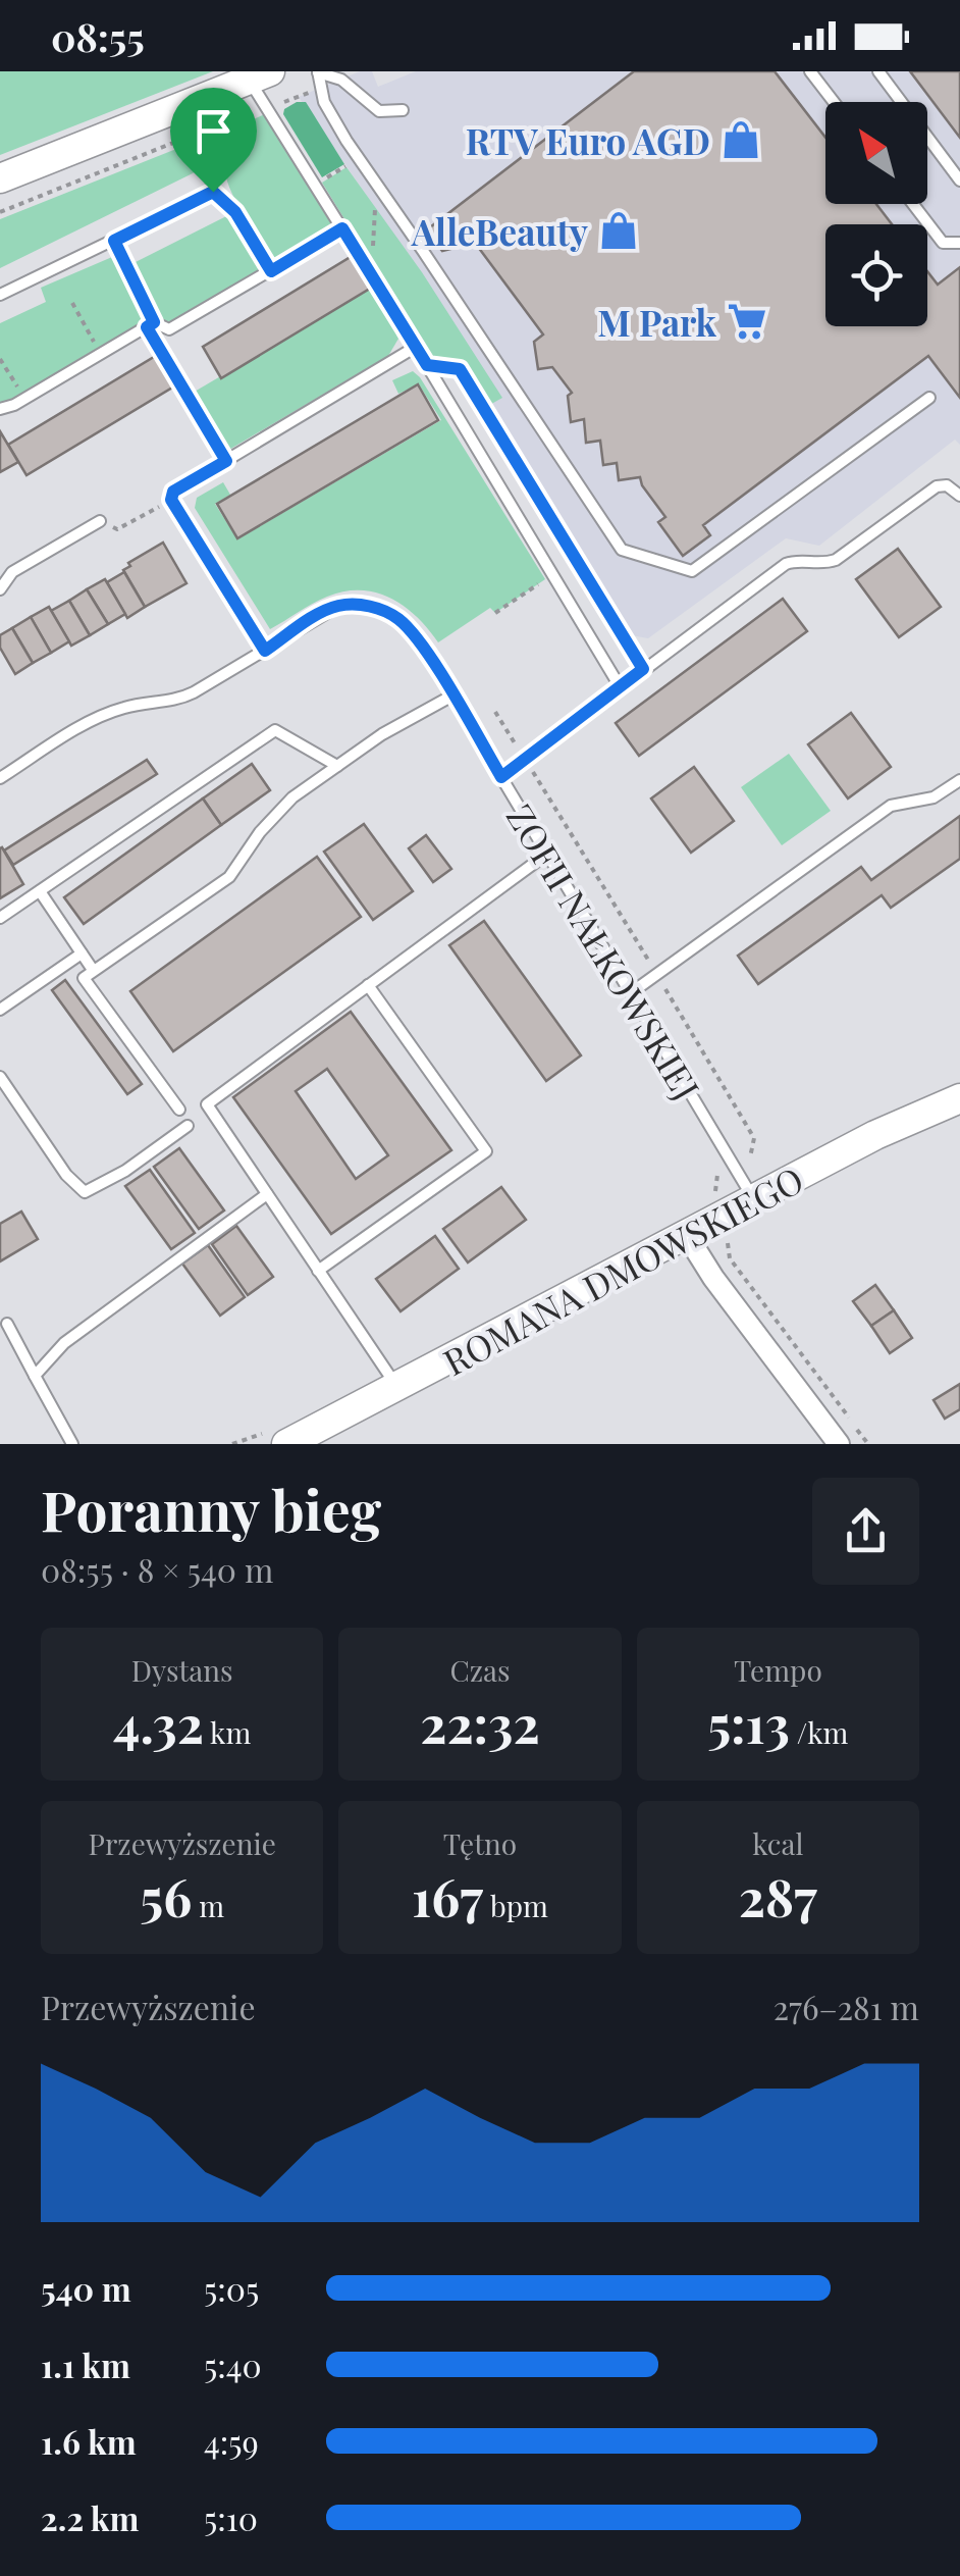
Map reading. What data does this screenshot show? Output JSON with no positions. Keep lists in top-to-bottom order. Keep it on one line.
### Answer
{"streets":{"street":["ROMANA DMOWSKIEGO"],"lane":["ZOFII NAŁKOWSKIEJ"]},"crossings":[["ZOFII NAŁKOWSKIEJ","ROMANA DMOWSKIEGO"]],"places":{"shop":["RTV Euro AGD","AlleBeauty"],"supermarket":["M Park"]},"north":"top left","page":{"status":"08:55","heading":["Poranny bieg","08:55 · 8 × 540 m"],"stats":[["Dystans","4.32 km"],["Czas","22:32"],["Tempo","5:13 /km"],["Przewyższenie","56 m"],["Tętno","167 bpm"],["kcal","287"]],"chart":["Przewyższenie","276–281 m"],"list":[{"name":"540 m","note":"5:05"},{"name":"1.1 km","note":"5:40"},{"name":"1.6 km","note":"4:59"},{"name":"2.2 km","note":"5:10"}]}}
